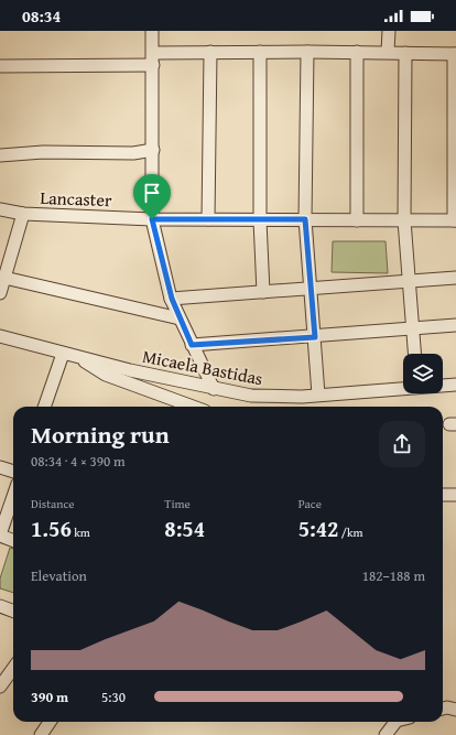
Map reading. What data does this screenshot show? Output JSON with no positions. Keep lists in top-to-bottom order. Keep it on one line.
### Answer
{"streets":{"street":["Lancaster","Micaela Bastidas"]},"page":{"status":"08:34","heading":["Morning run","08:34 · 4 × 390 m"],"stats":[["Distance","1.56 km"],["Time","8:54"],["Pace","5:42 /km"]],"chart":["Elevation","182–188 m"],"list":[{"name":"390 m","note":"5:30"}]}}
